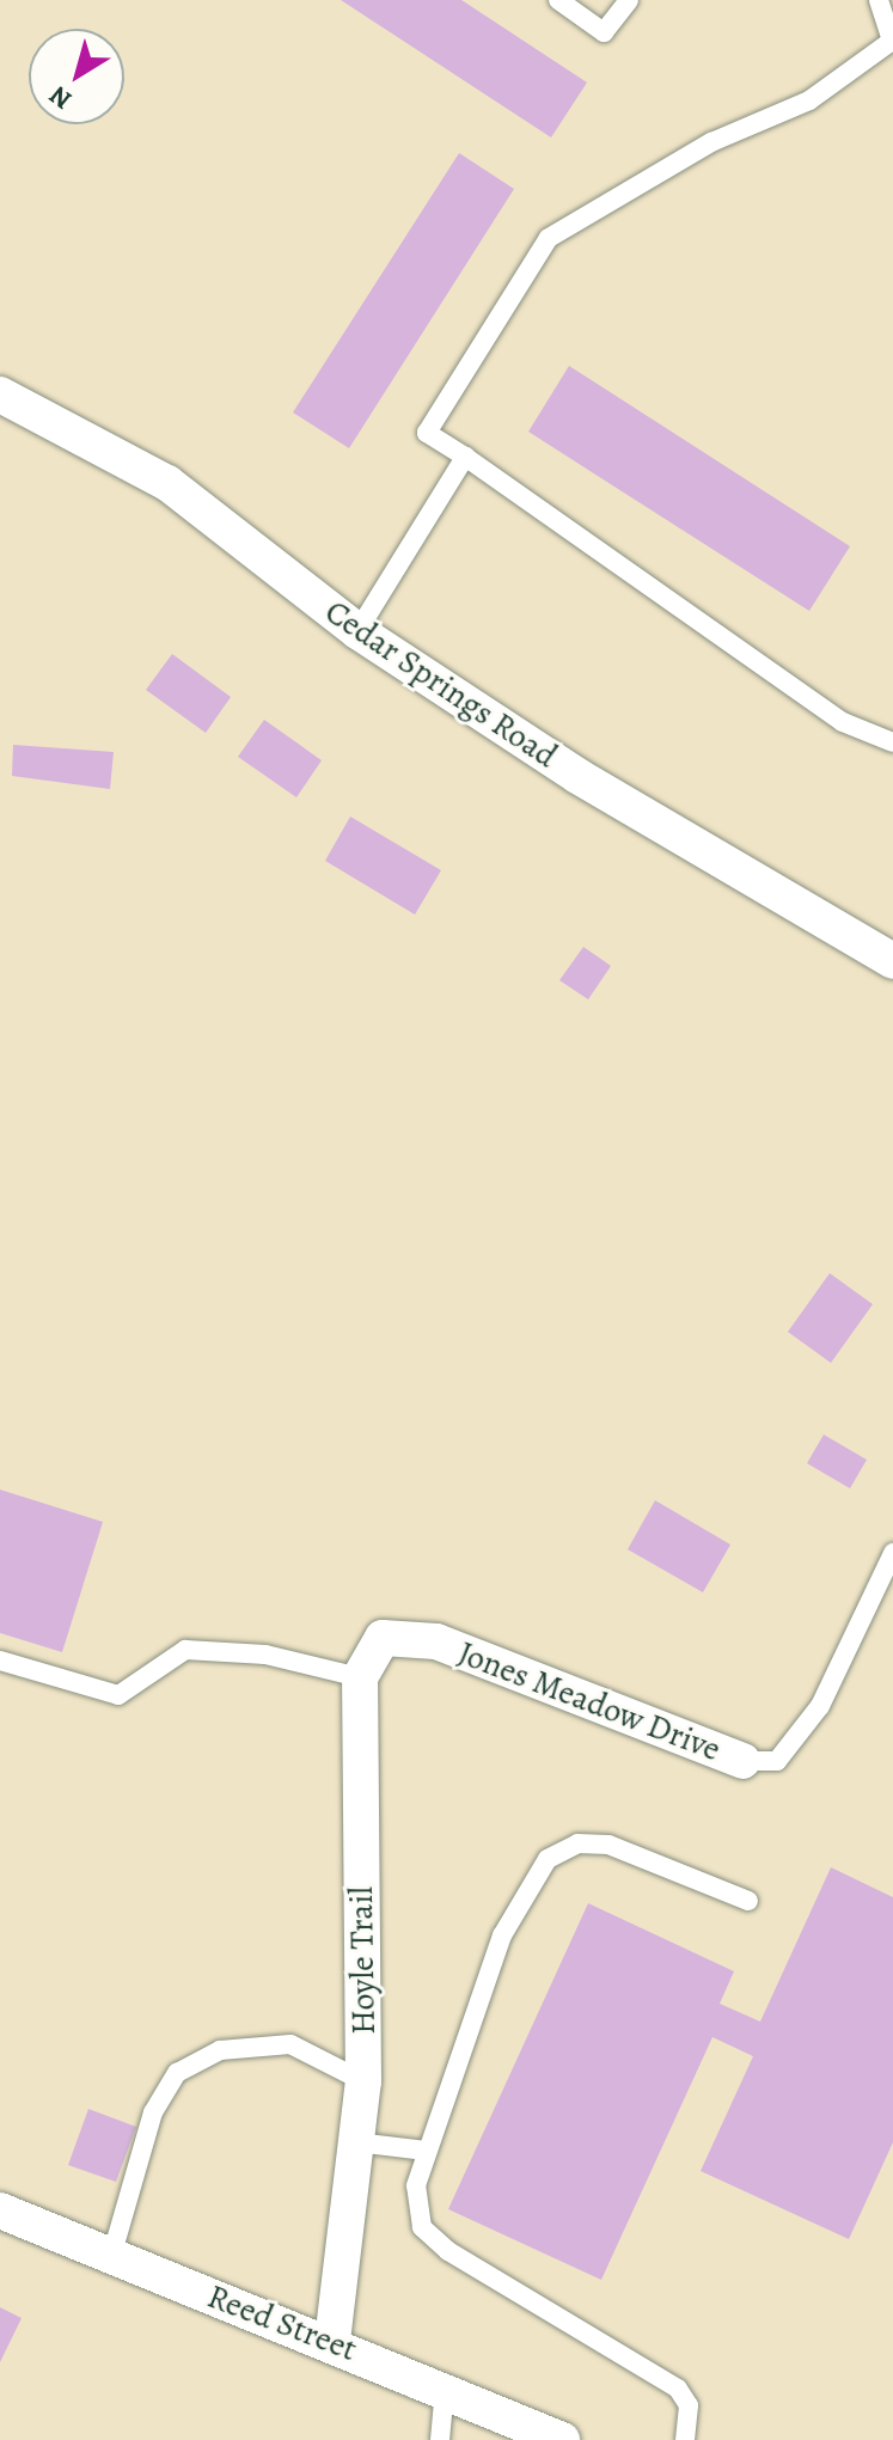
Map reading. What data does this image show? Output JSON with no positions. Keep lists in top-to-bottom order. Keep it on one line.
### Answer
{"streets":{"street":["Cedar Springs Road","Jones Meadow Drive","Hoyle Trail","Reed Street"]},"crossings":[["Jones Meadow Drive","Hoyle Trail"],["Hoyle Trail","Reed Street"]],"north":"bottom left"}
